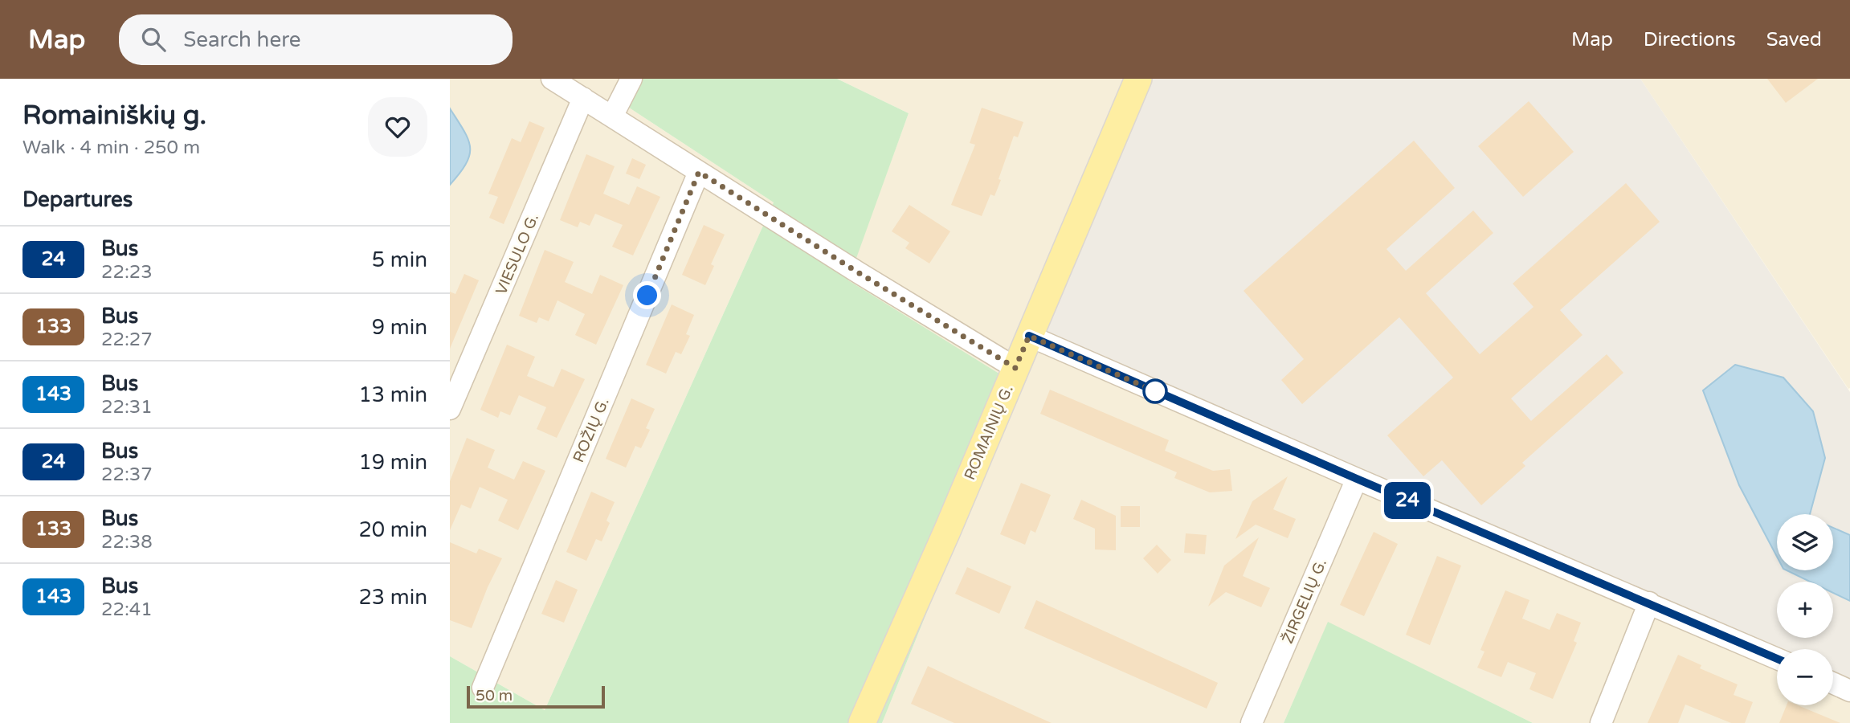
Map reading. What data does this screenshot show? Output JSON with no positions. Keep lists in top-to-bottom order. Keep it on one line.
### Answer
{"streets":{"main road":["ROMAINIŲ G."],"street":["VIESULO G.","ROŽIŲ G.","ŽIRGELIŲ G."]},"lines":["bus line 24"],"scale_bar":"50 m","page":{"header":"Map","search":"Search here","nav":["Map","Directions","Saved"],"heading":[["Romainiškių g.","Walk · 4 min · 250 m"],"Departures"],"on_map":"24","list":[{"mark":"24","name":"Bus","note":"22:23","value":"5 min"},{"mark":"133","name":"Bus","note":"22:27","value":"9 min"},{"mark":"143","name":"Bus","note":"22:31","value":"13 min"},{"mark":"24","name":"Bus","note":"22:37","value":"19 min"},{"mark":"133","name":"Bus","note":"22:38","value":"20 min"},{"mark":"143","name":"Bus","note":"22:41","value":"23 min"}],"map_buttons":["+","−"],"scale":"50 m"}}
